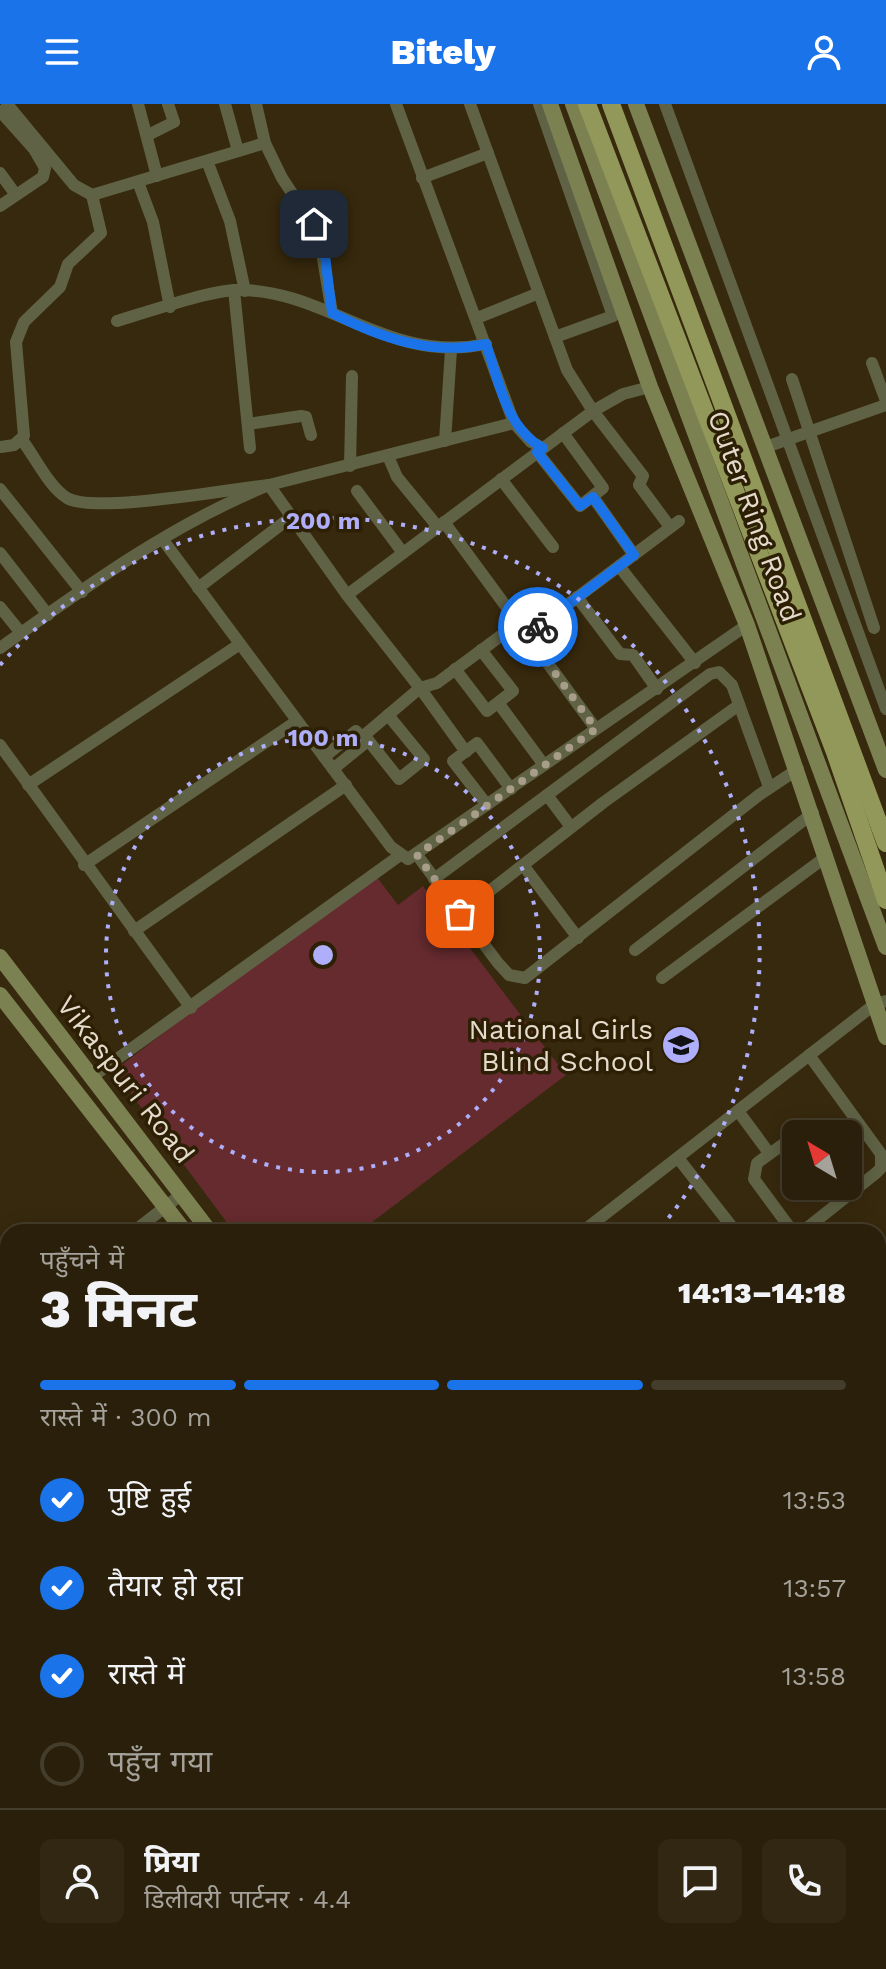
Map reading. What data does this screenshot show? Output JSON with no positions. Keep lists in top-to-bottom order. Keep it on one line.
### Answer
{"streets":{"main road":["Outer Ring Road"],"street":["Vikaspuri Road"]},"places":{"school or university":["National Girls Blind School"]},"north":"top left","page":{"header":"Bitely","heading":["3 मिनट","पहुँचने में","14:13–14:18"],"panel":["प्रिया","डिलीवरी पार्टनर · 4.4"],"bar":"रास्ते में · 300 m","list":[["पुष्टि हुई","13:53"],["तैयार हो रहा","13:57"],["रास्ते में","13:58"],"पहुँच गया"]},"rings":["200 m","100 m"]}
